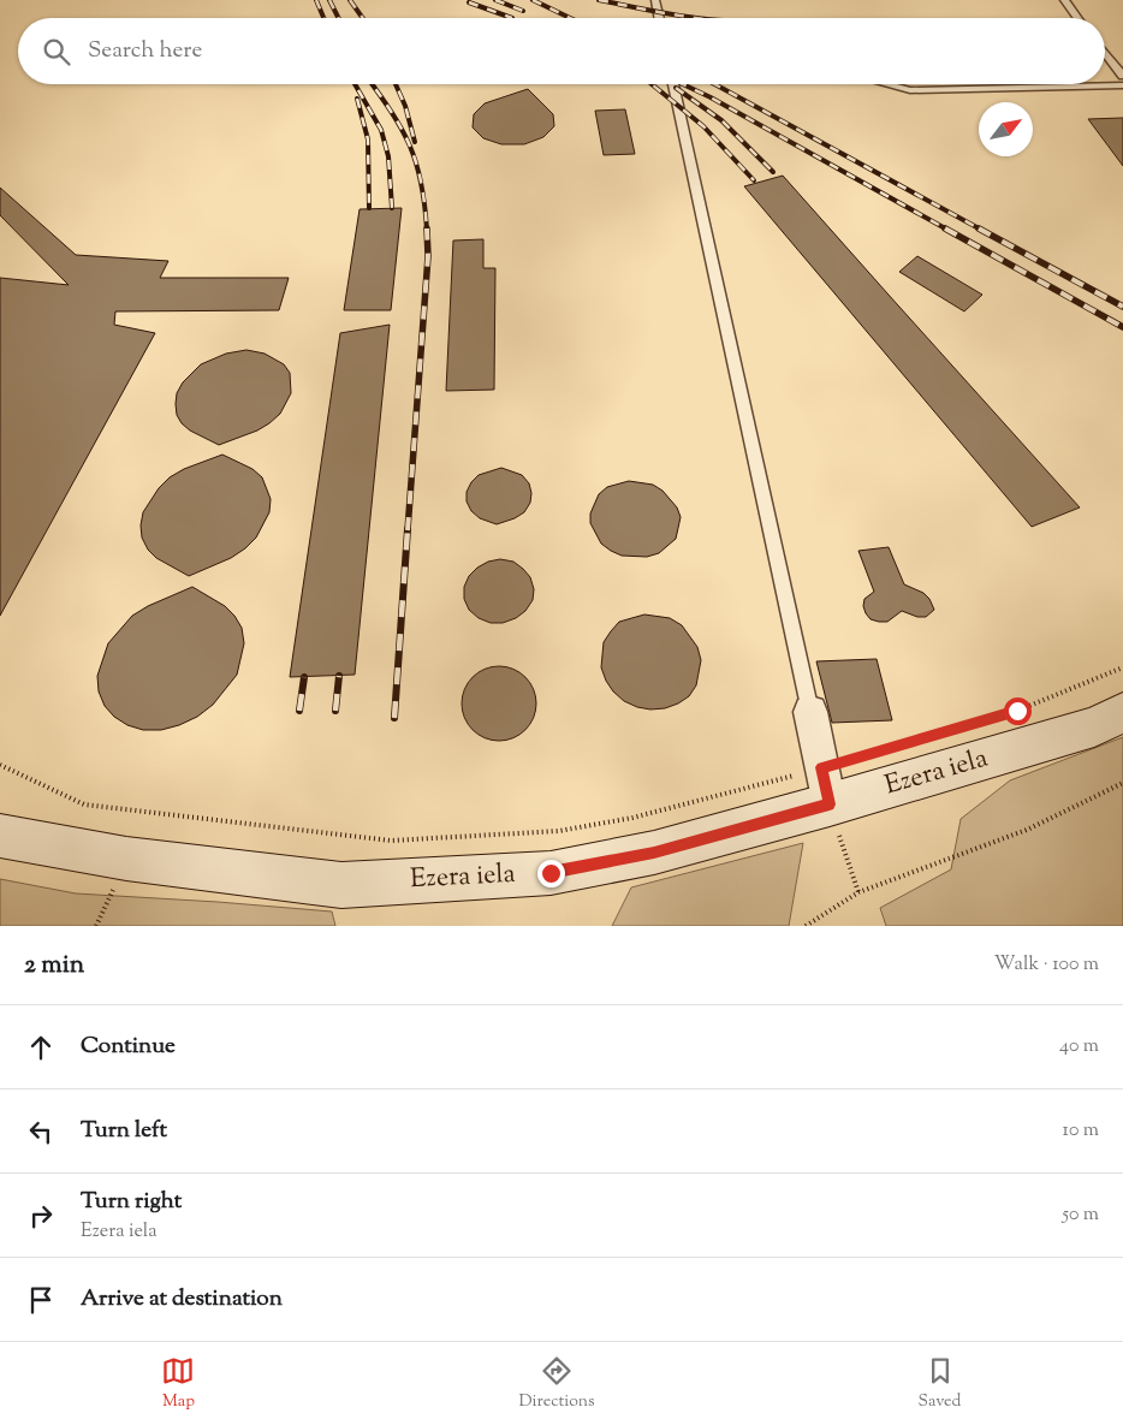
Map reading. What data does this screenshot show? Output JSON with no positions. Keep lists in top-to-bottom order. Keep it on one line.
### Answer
{"streets":{"street":["Ezera iela"]},"north":"top right","page":{"search":"Search here","heading":["2 min","Walk · 100 m"],"list":[["Continue","40 m"],["Turn left","10 m"],["Turn right","Ezera iela","50 m"],"Arrive at destination"],"nav":["Map","Directions","Saved"]}}
